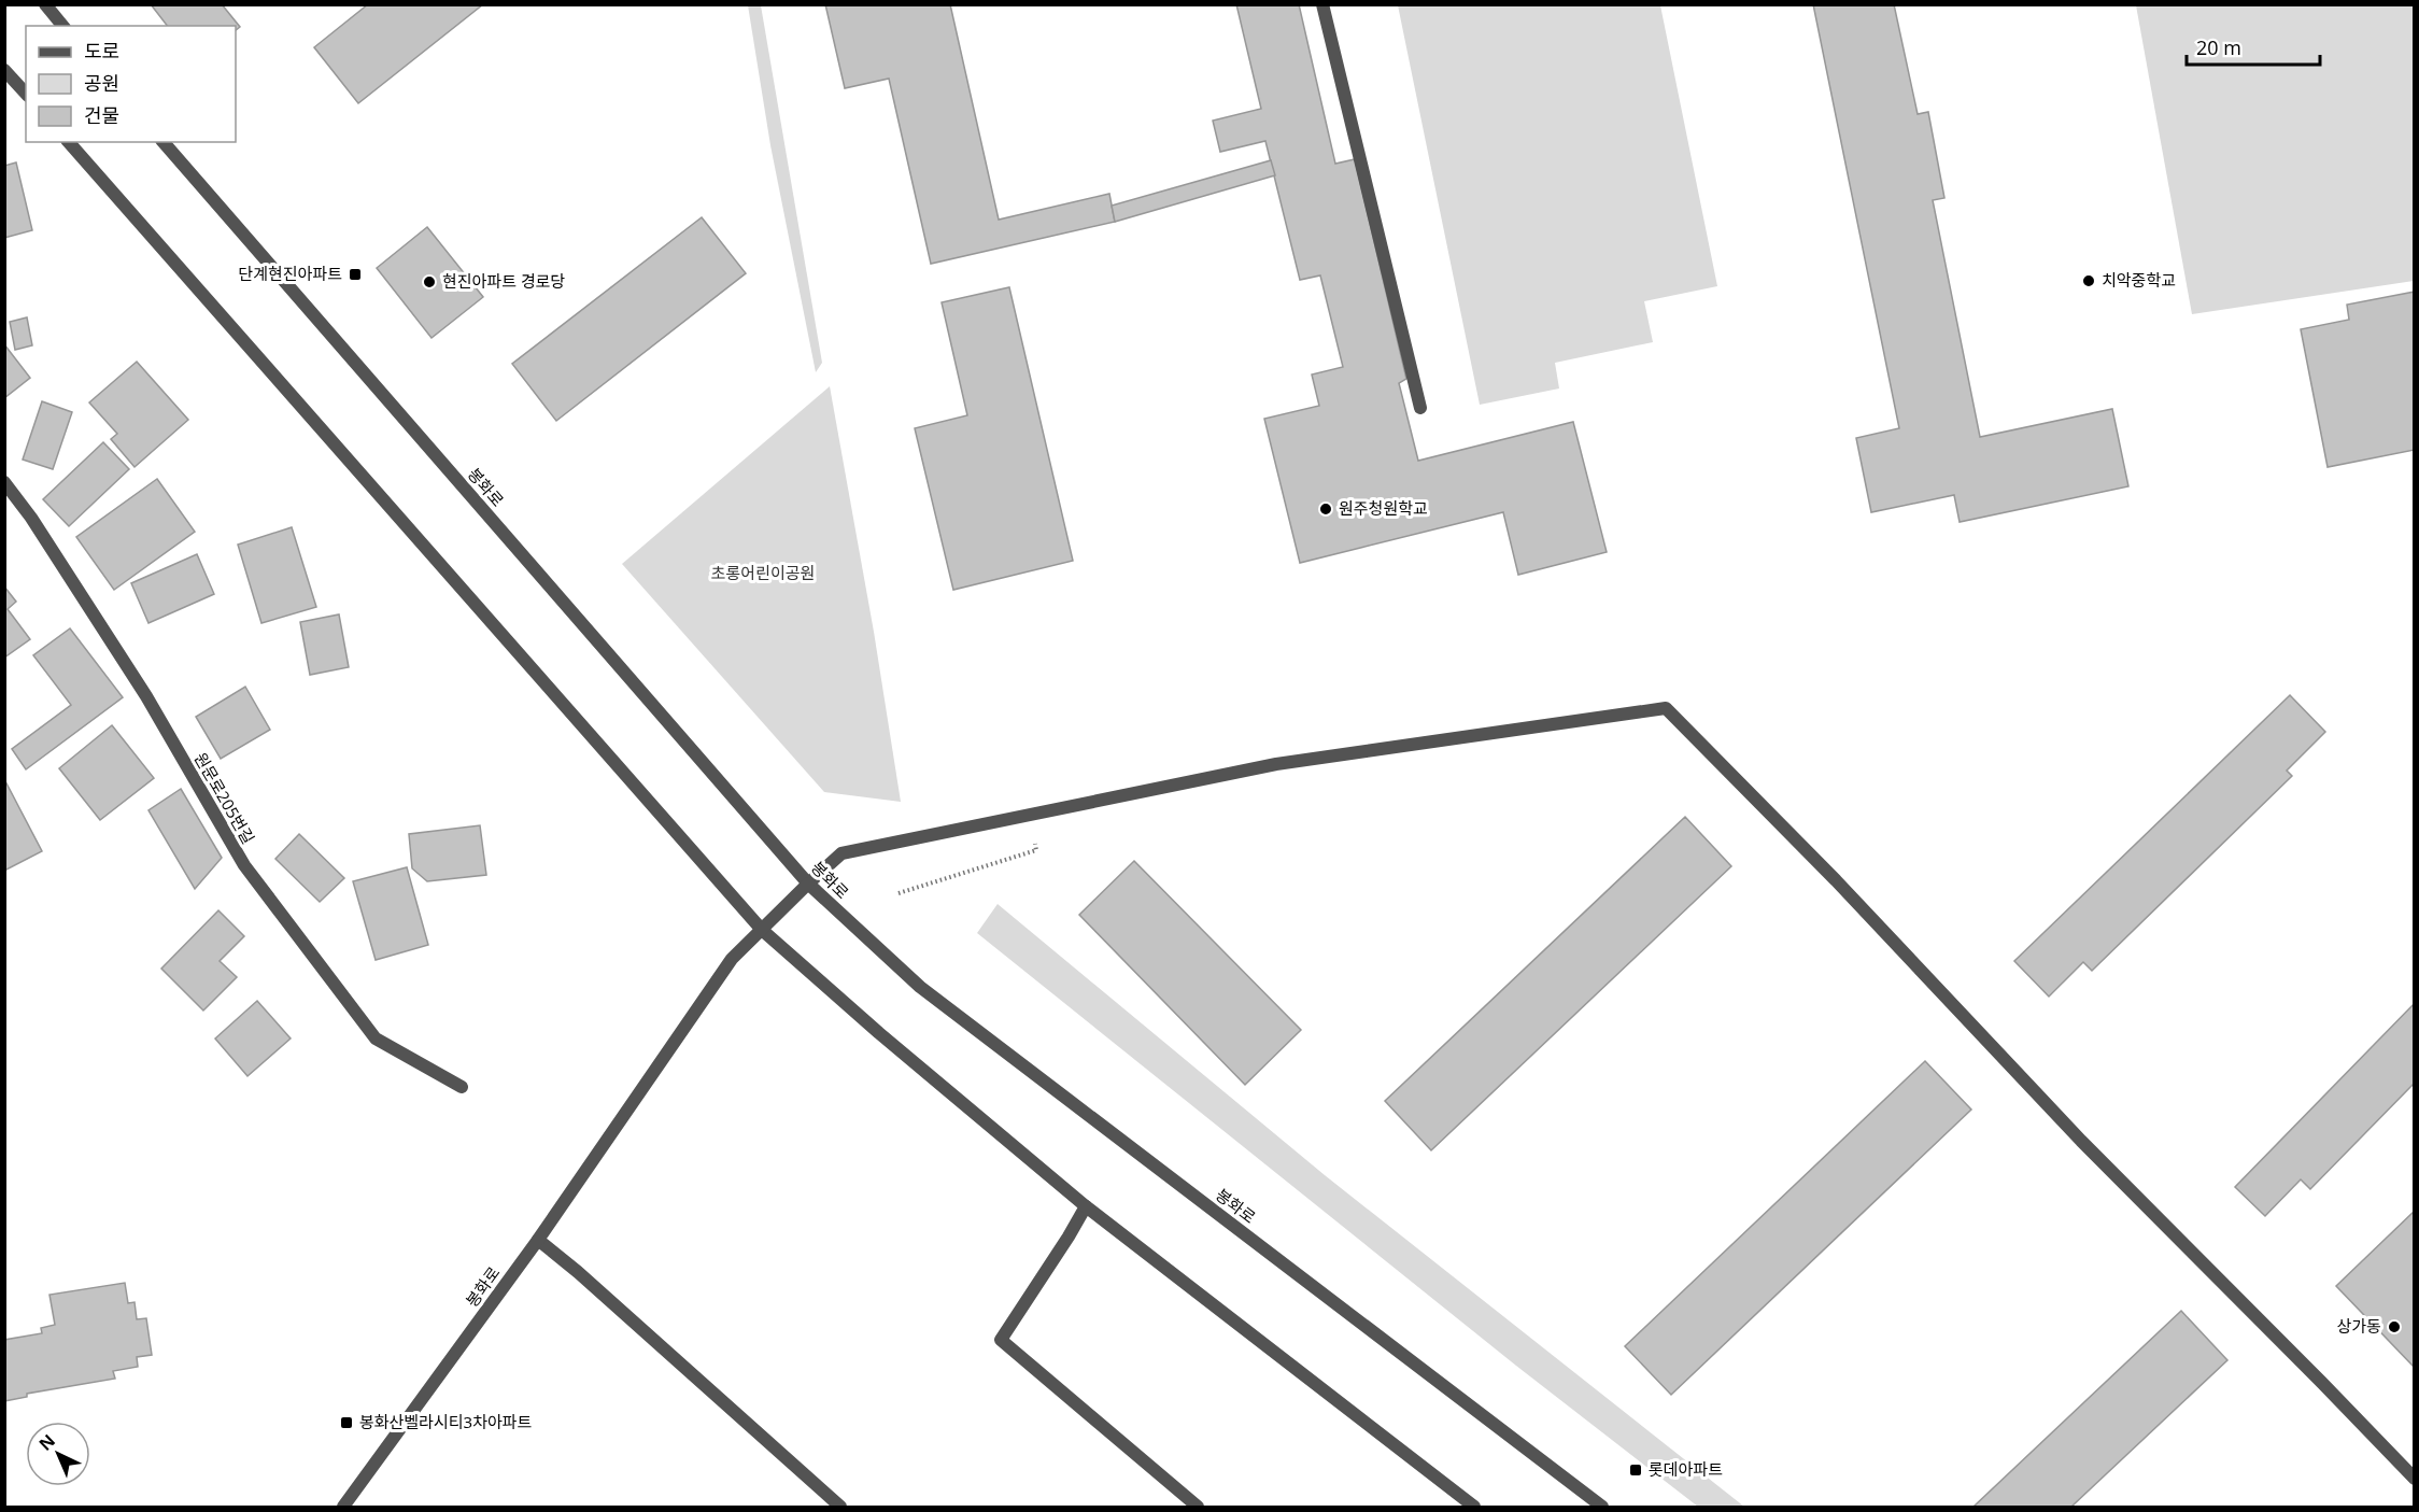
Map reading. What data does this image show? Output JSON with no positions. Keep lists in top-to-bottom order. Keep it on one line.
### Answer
{"streets":{"street":["봉화로","원문로205번길"]},"parks":["초롱어린이공원"],"places":{"transit":["단계현진아파트","봉화산벨라시티3차아파트","롯데아파트"],"other":["치악중학교","현진아파트 경로당","원주청원학교","상가동"]},"legend":["도로","공원","건물"],"scale_bar":"20 m","north":"top left"}
